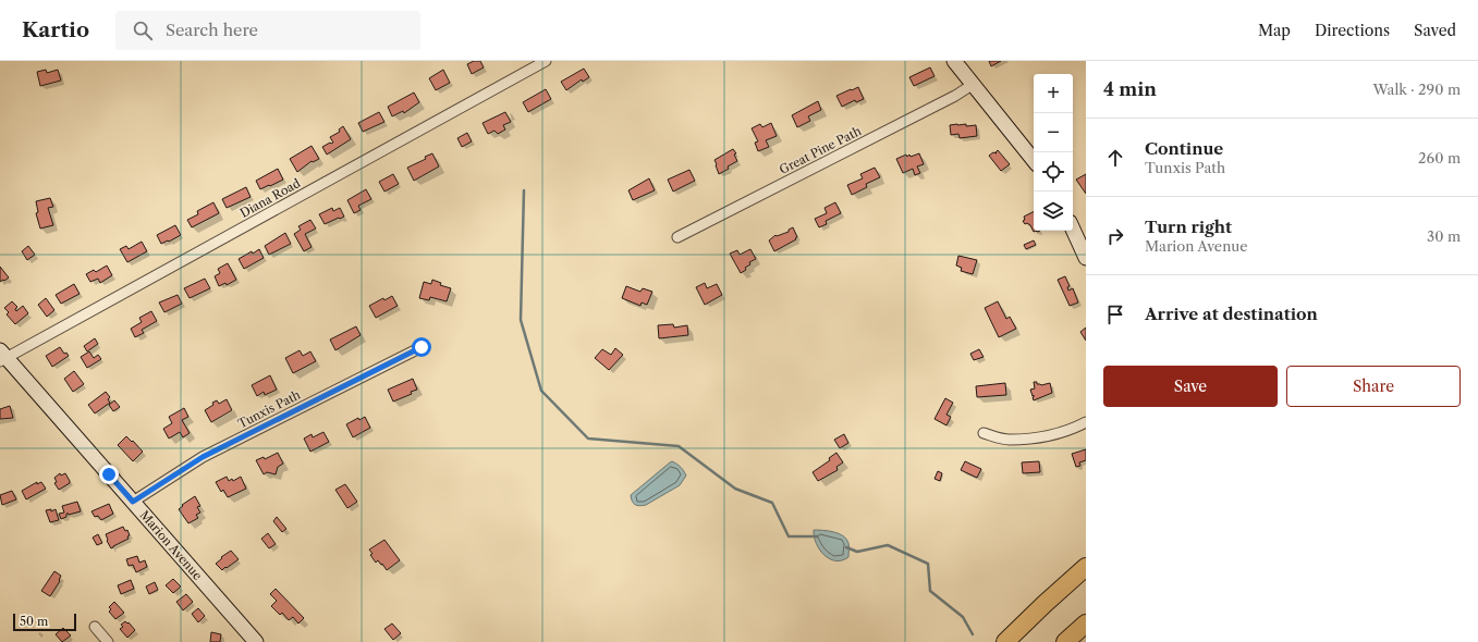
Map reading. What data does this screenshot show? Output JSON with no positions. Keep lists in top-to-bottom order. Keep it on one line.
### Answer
{"streets":{"main road":["Marion Avenue"],"street":["Great Pine Path","Diana Road","Tunxis Path"]},"crossings":[["Diana Road","Marion Avenue"],["Tunxis Path","Marion Avenue"]],"scale_bar":"50 m","page":{"header":"Kartio","search":"Search here","nav":["Map","Directions","Saved"],"heading":["4 min","Walk · 290 m"],"map_buttons":["+","−"],"list":[["Continue","Tunxis Path","260 m"],["Turn right","Marion Avenue","30 m"],"Arrive at destination"],"buttons":["Save","Share"],"scale":"50 m"}}
